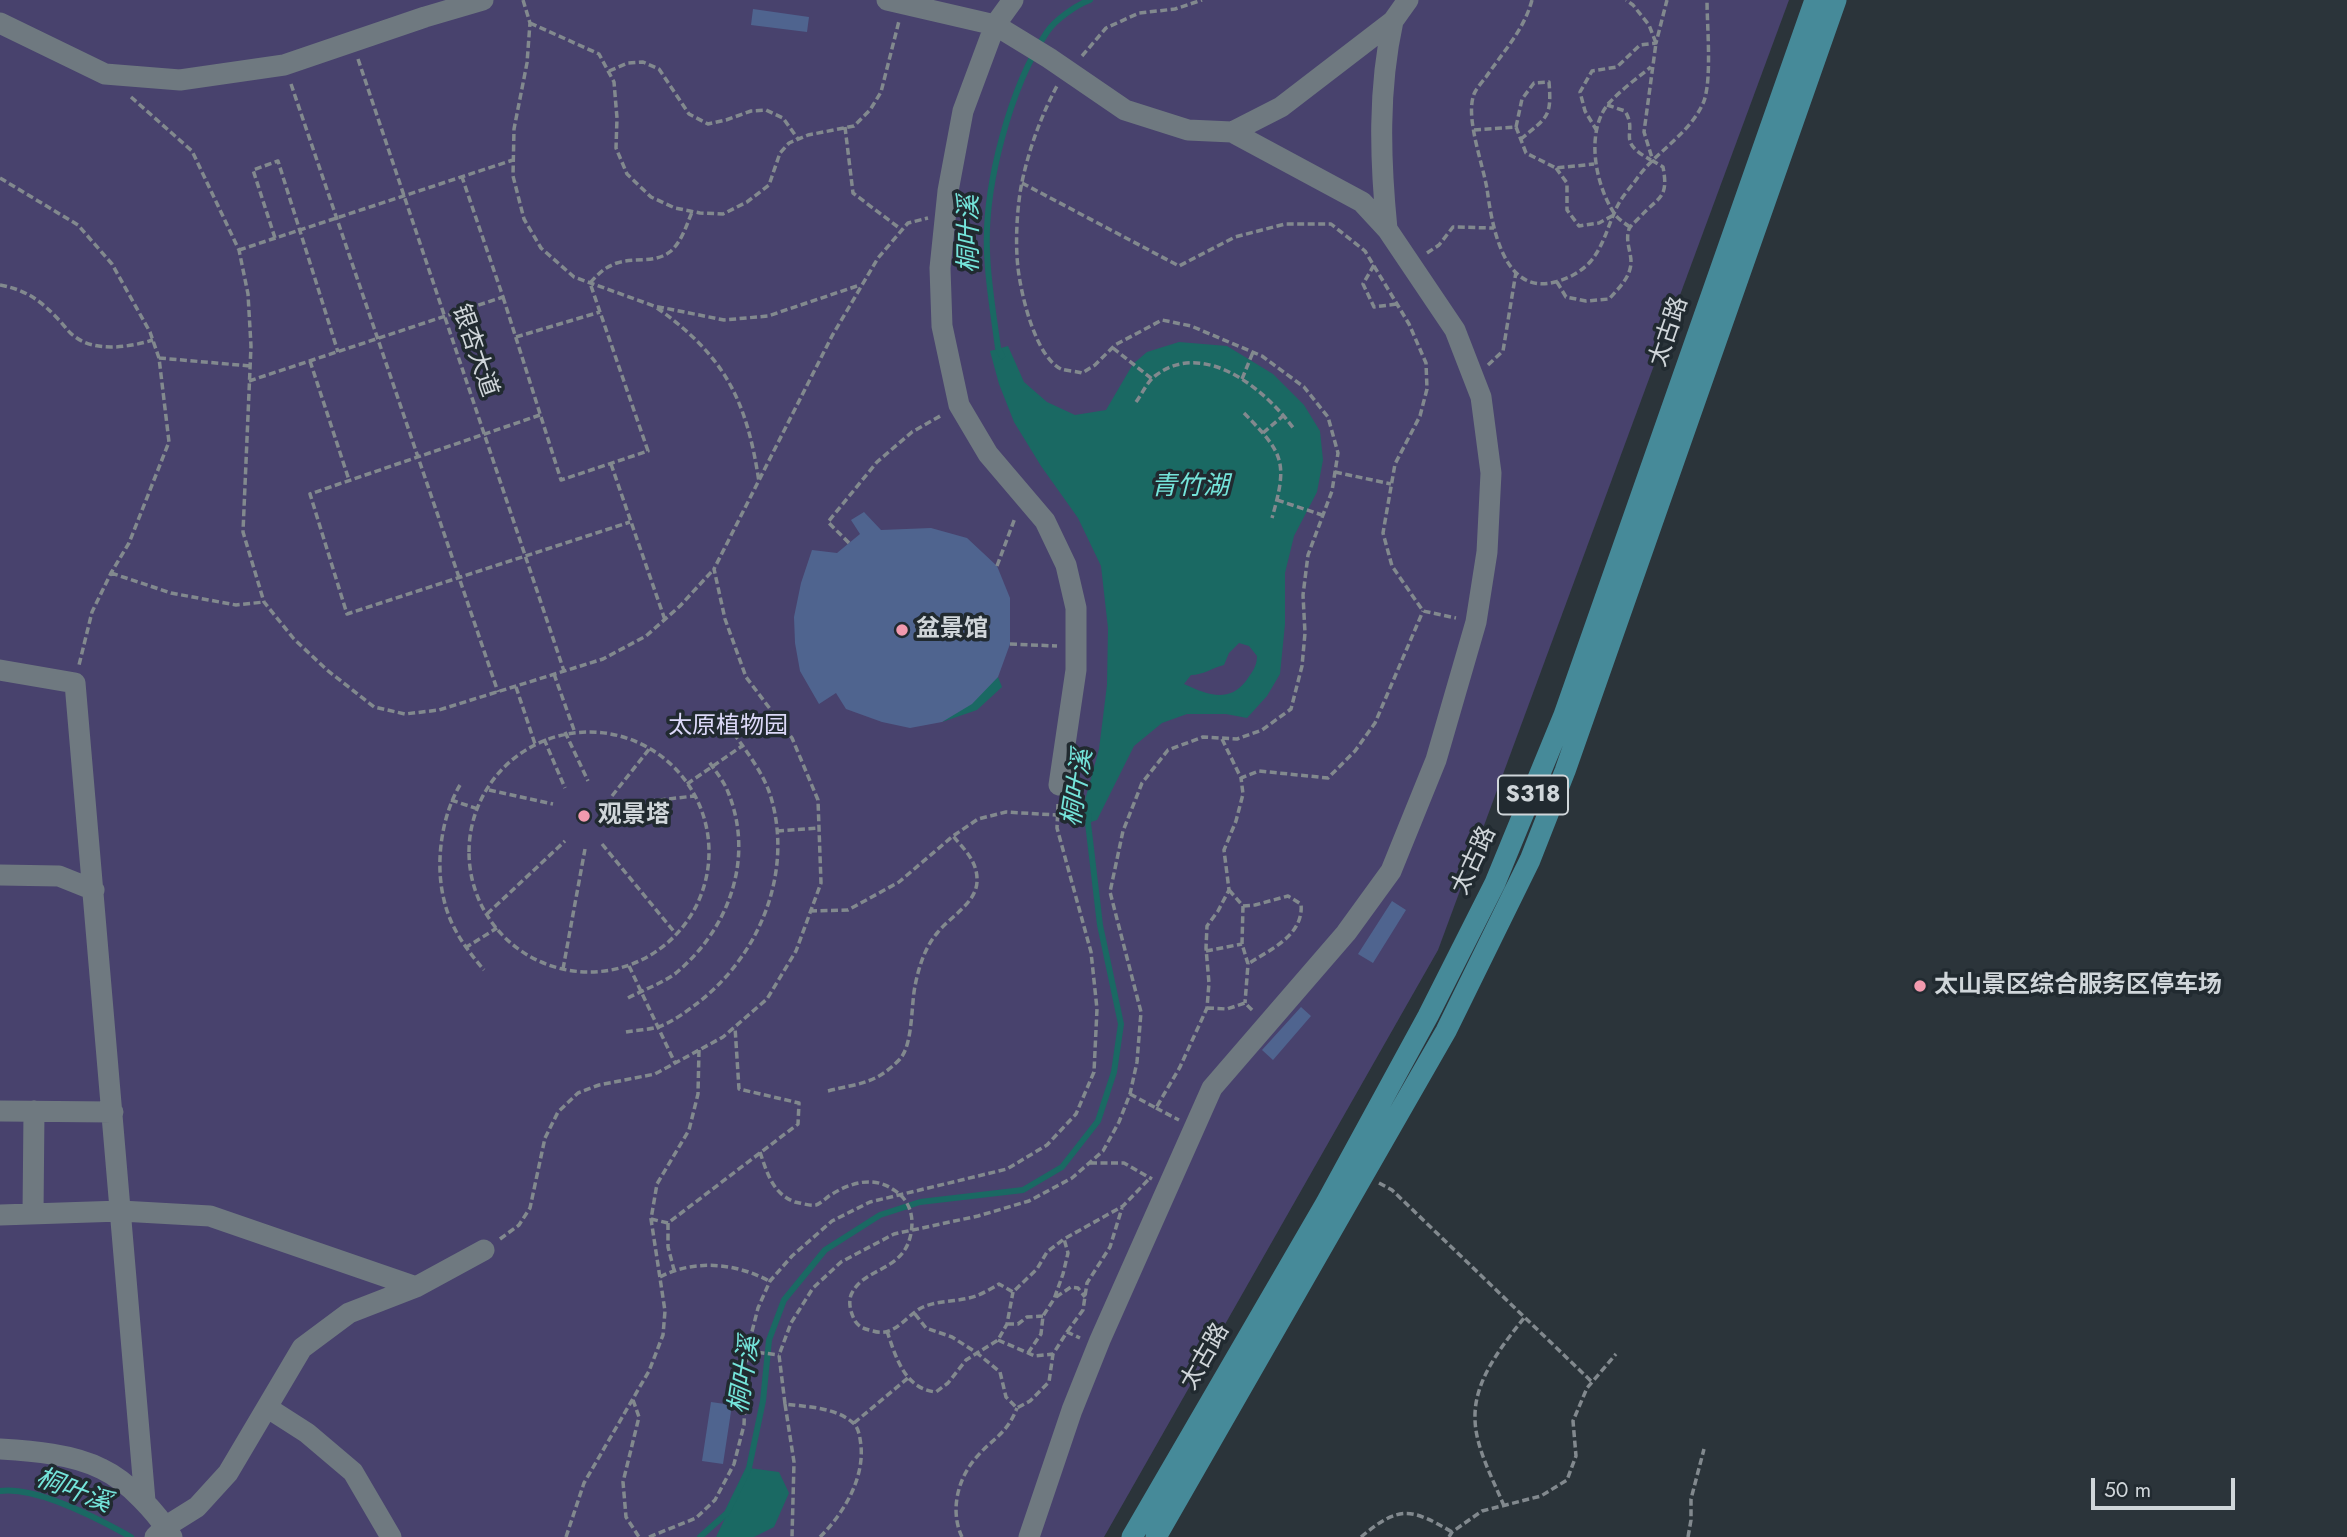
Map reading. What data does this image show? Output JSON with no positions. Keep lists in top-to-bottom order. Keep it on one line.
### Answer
{"streets":{"main road":["太古路","S318"],"path":["银杏大道"]},"water":["桐叶溪","青竹湖"],"parks":["太原植物园"],"places":["盆景馆","观景塔","太山景区综合服务区停车场"],"scale_bar":"50 m"}
